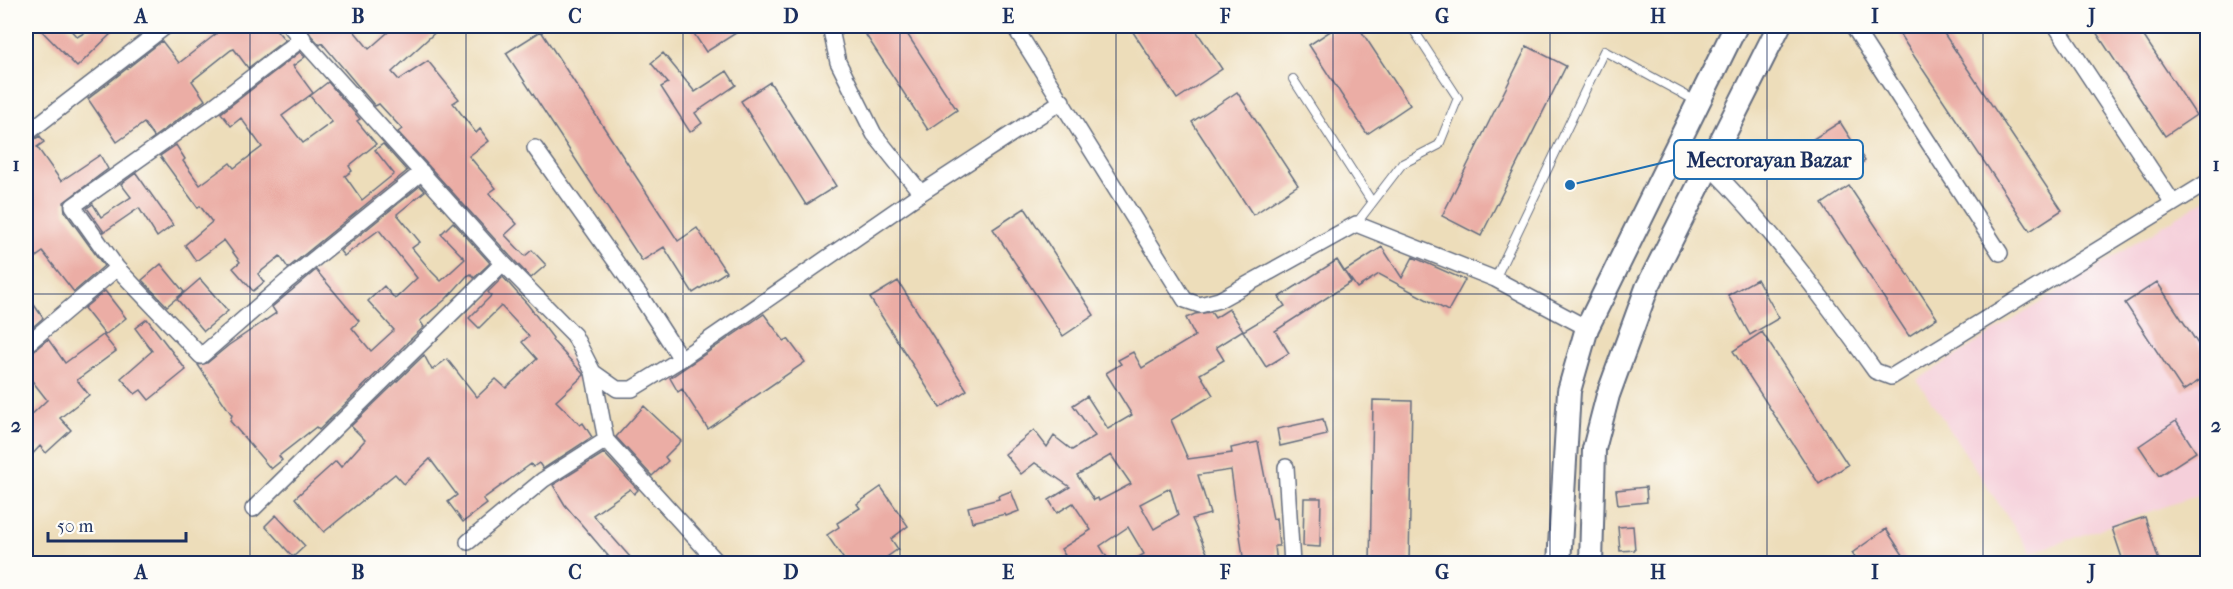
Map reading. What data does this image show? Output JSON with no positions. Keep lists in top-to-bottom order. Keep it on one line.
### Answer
{"places":["Mecrorayan Bazar"],"scale_bar":"50 m","grid":{"columns":["A","B","C","D","E","F","G","H","I","J"],"rows":["1","2"]}}
